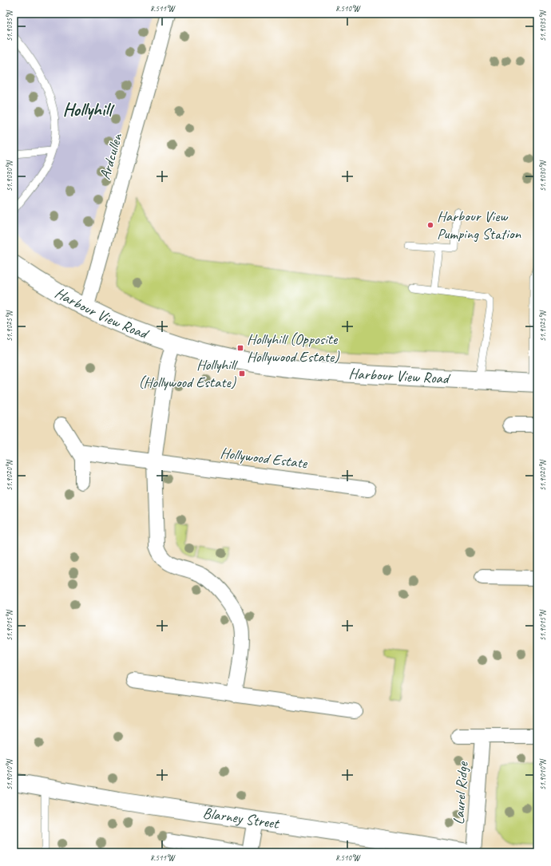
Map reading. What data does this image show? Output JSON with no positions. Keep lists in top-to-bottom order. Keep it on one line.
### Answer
{"streets":{"street":["Ardcullen","Harbour View Road","Hollywood Estate","Laurel Ridge","Blarney Street"]},"crossings":[["Ardcullen","Harbour View Road"]],"districts":["Hollyhill"],"places":{"other":["Harbour View Pumping Station"],"transit":["Hollyhill (Opposite Hollywood Estate)","Hollyhill (Hollywood Estate)"]},"coordinates":["8.511°W","8.510°W","51.9035°N","51.9030°N","51.9025°N","51.9020°N","51.9015°N","51.9010°N"]}
